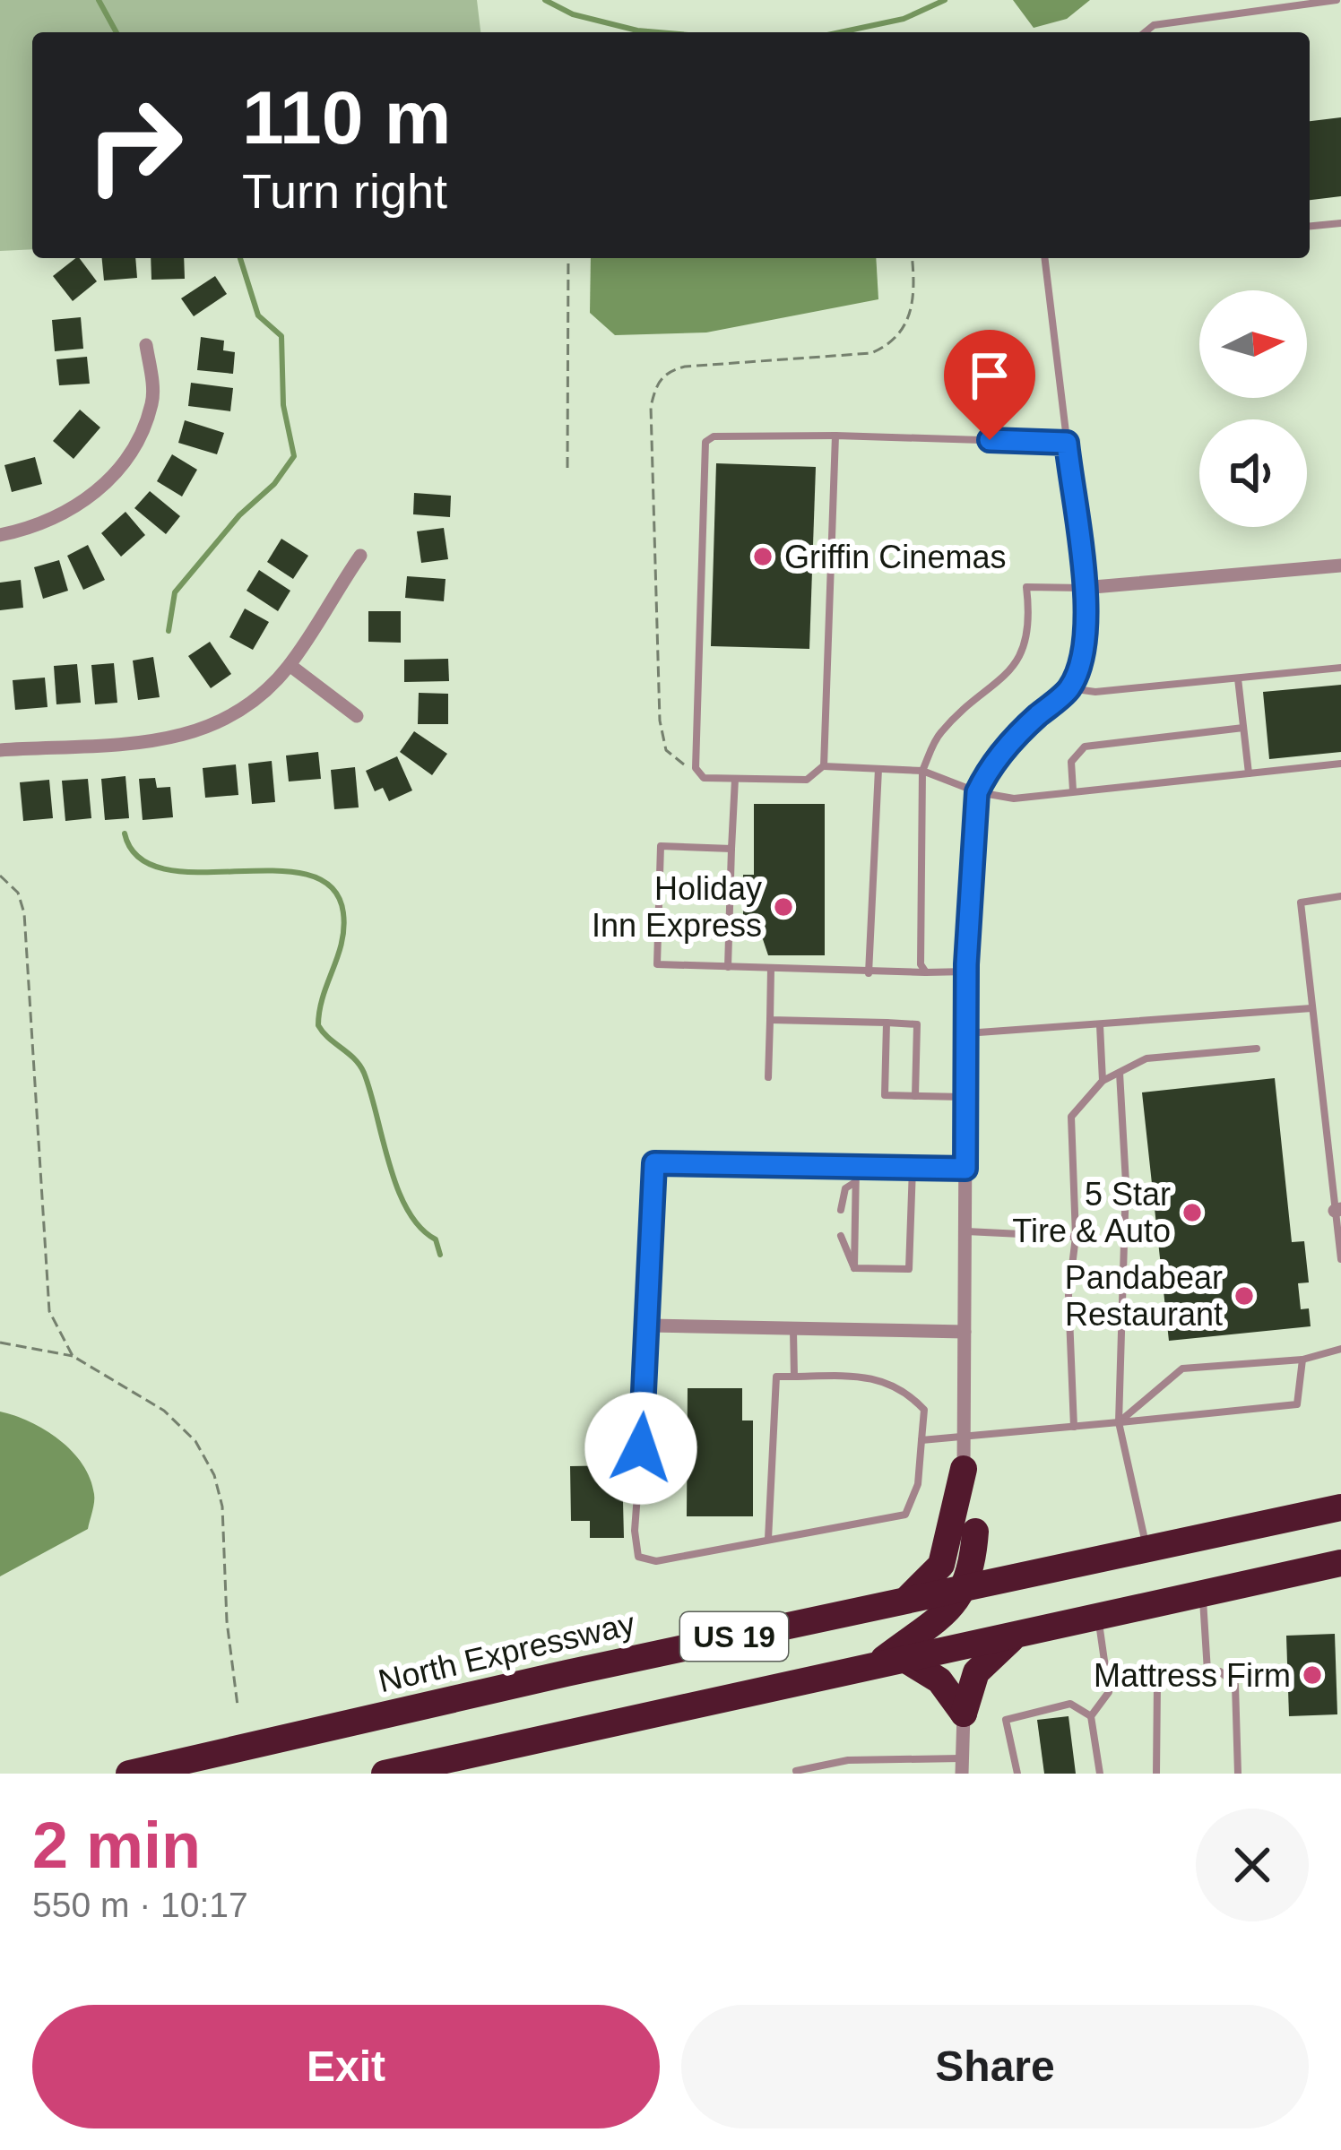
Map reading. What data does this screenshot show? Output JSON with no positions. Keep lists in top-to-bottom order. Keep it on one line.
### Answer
{"streets":{"highway":["US 19","North Expressway"]},"places":["Griffin Cinemas","Holiday Inn Express","5 Star Tire & Auto","Pandabear Restaurant","Mattress Firm"],"north":"right","page":{"turn":["110 m","Turn right"],"heading":["2 min","550 m · 10:17"],"buttons":["Exit","Share"]}}
